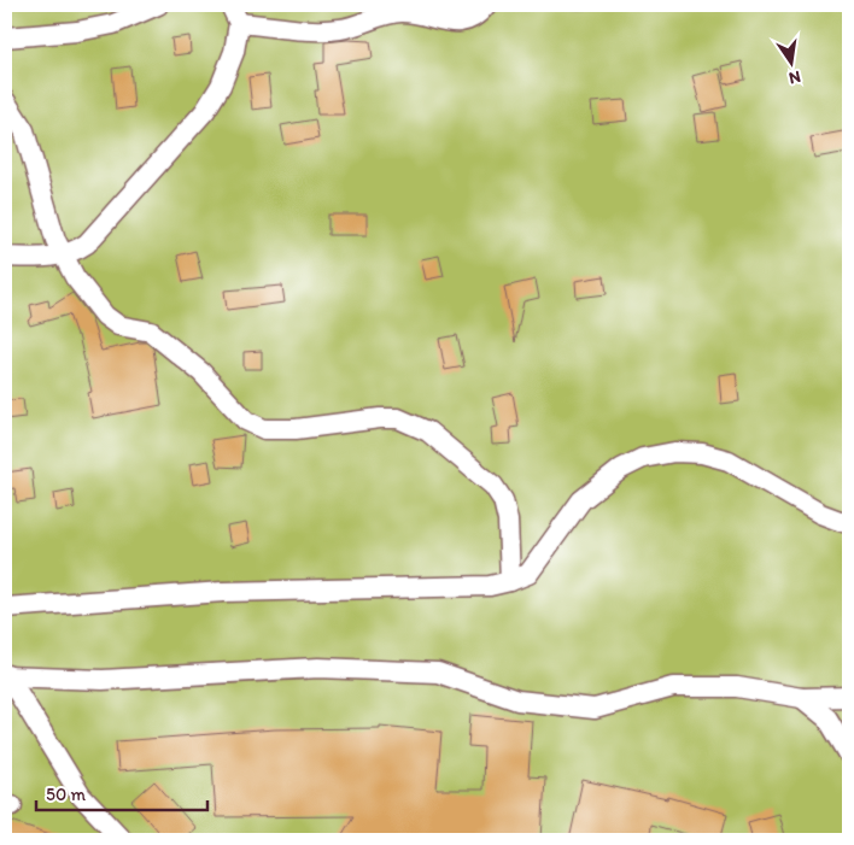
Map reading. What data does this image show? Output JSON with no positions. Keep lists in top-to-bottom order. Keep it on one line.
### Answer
{"scale_bar":"50 m","north":"bottom"}
